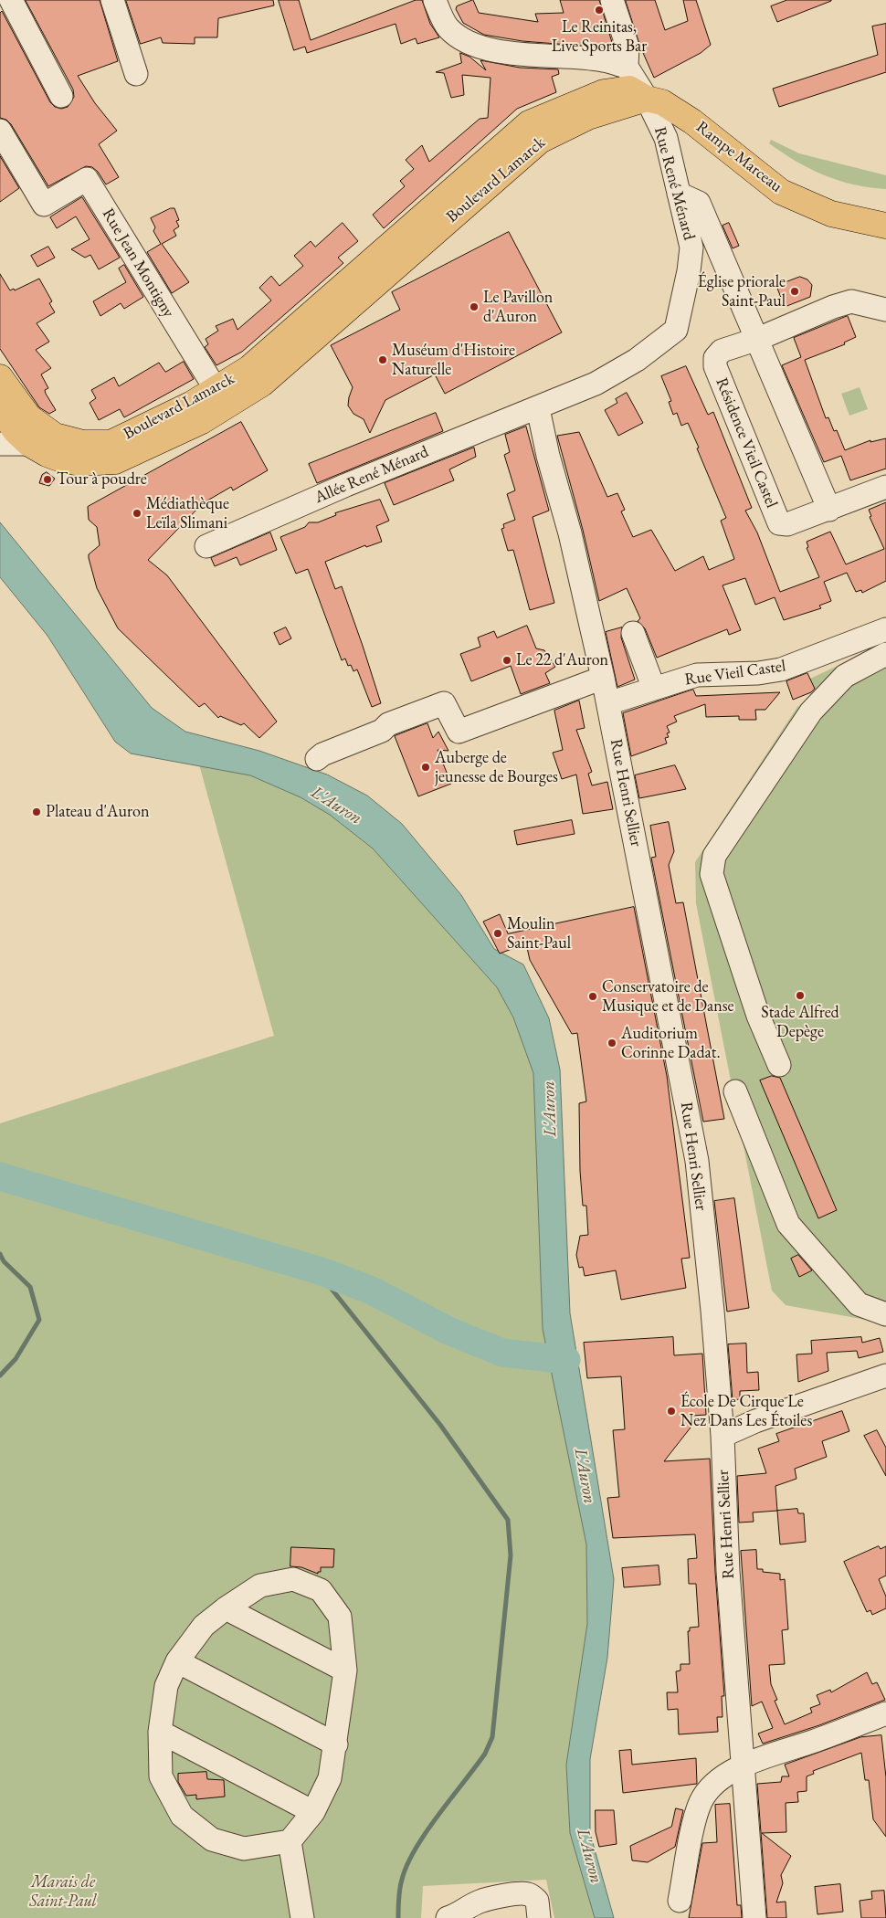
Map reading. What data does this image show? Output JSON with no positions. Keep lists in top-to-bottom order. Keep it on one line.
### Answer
{"streets":{"main road":["Rampe Marceau","Boulevard Lamarck"],"street":["Rue René Ménard","Rue Jean Montigny","Résidence Vieil Castel","Allée René Ménard","Rue Vieil Castel","Rue Henri Sellier"]},"crossings":[["Rampe Marceau","Boulevard Lamarck"],["Rampe Marceau","Rue René Ménard"],["Boulevard Lamarck","Rue René Ménard"],["Boulevard Lamarck","Rue Jean Montigny"],["Rue René Ménard","Allée René Ménard"],["Rue René Ménard","Rue Henri Sellier"],["Allée René Ménard","Rue Henri Sellier"],["Rue Vieil Castel","Rue Henri Sellier"]],"water":["L'Auron"],"parks":["Marais de Saint-Paul"],"places":["Le Reinitas, Live Sports Bar","Église priorale Saint-Paul","Le Pavillon d'Auron","Muséum d'Histoire Naturelle","Tour à poudre","Médiathèque Leïla Slimani","Le 22 d'Auron","Auberge de jeunesse de Bourges","Plateau d'Auron","Moulin Saint-Paul","Stade Alfred Depège","Conservatoire de Musique et de Danse","Auditorium Corinne Dadat.","École De Cirque Le Nez Dans Les Étoiles"]}
